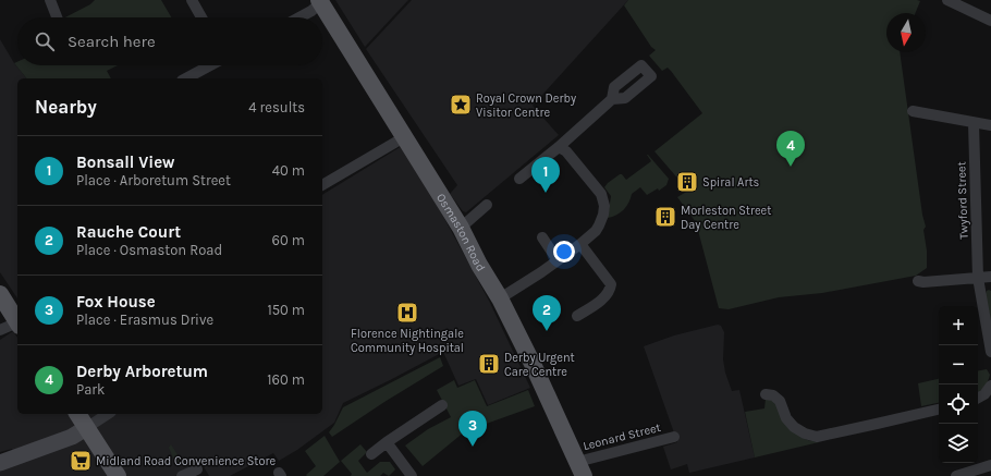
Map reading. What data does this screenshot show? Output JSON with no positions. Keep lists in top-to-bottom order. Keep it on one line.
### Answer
{"streets":{"main road":["Osmaston Road"],"street":["Twyford Street","Leonard Street"]},"crossings":[["Osmaston Road","Leonard Street"]],"places":{"place":["Royal Crown Derby Visitor Centre"],"building":["Spiral Arts","Morleston Street Day Centre","Derby Urgent Care Centre"],"hospital":["Florence Nightingale Community Hospital"],"supermarket":["Midland Road Convenience Store"]},"north":"bottom","page":{"search":"Search here","heading":["Nearby","4 results"],"pins":["4","1","2","3"],"list":[{"mark":"1","name":"Bonsall View","note":"Place · Arboretum Street","value":"40 m"},{"mark":"2","name":"Rauche Court","note":"Place · Osmaston Road","value":"60 m"},{"mark":"3","name":"Fox House","note":"Place · Erasmus Drive","value":"150 m"},{"mark":"4","name":"Derby Arboretum","note":"Park","value":"160 m"}],"map_buttons":["+","−"]}}
